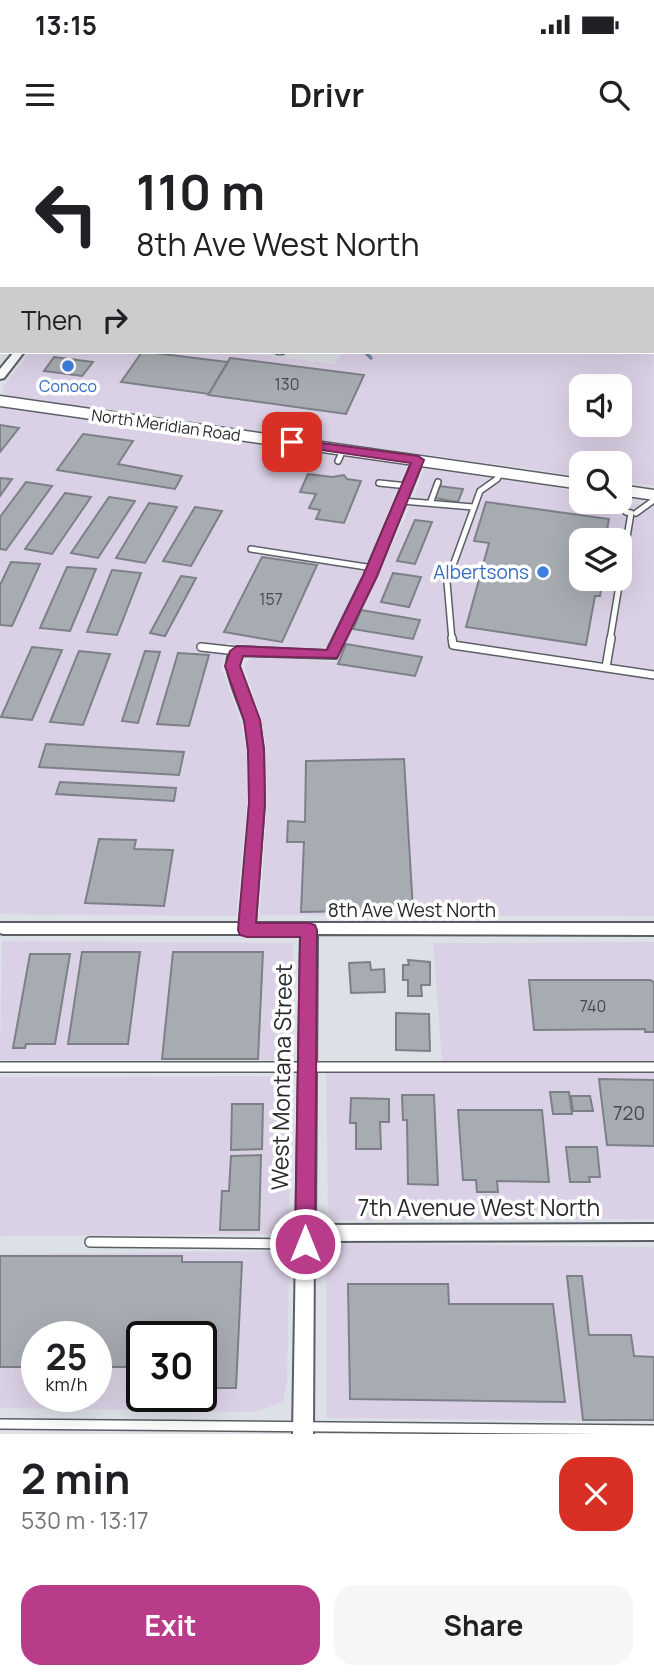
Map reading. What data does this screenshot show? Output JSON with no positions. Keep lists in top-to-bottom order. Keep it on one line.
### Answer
{"streets":{"street":["North Meridian Road","8th Ave West North","West Montana Street","7th Avenue West North"]},"crossings":[["8th Ave West North","West Montana Street"],["West Montana Street","7th Avenue West North"]],"places":["Conoco","Albertsons"],"house_numbers":["130","157","740","720"],"page":{"status":"13:15","header":"Drivr","turn":["110 m","8th Ave West North"],"then":"Then","speed":"25 km/h","limit":"30","heading":["2 min","530 m · 13:17"],"buttons":["Exit","Share"]}}
